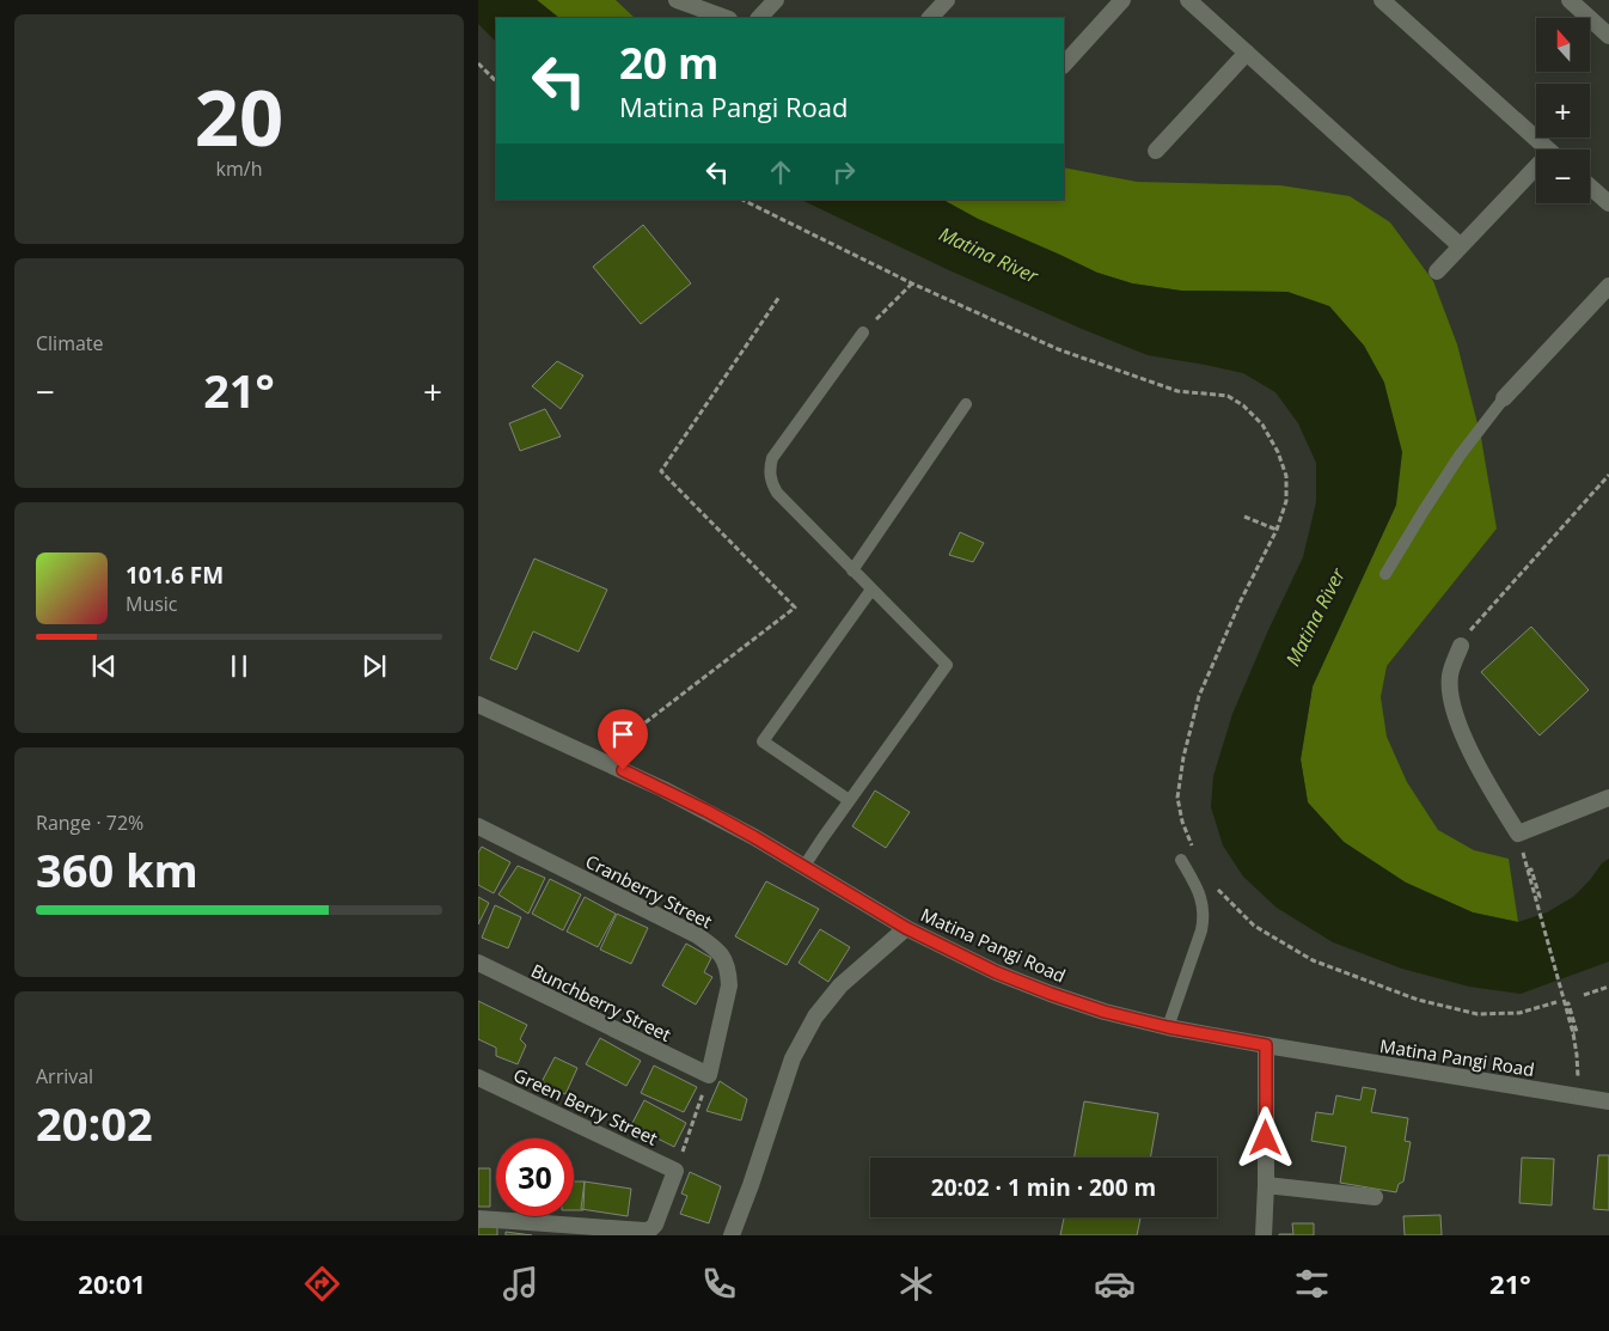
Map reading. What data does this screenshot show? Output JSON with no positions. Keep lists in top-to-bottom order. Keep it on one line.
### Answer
{"streets":{"street":["Cranberry Street","Matina Pangi Road","Bunchberry Street","Green Berry Street"]},"crossings":[["Cranberry Street","Bunchberry Street"]],"water":["Matina River"],"north":"top","page":{"tile":[["20","km/h"],"Climate",["Range · 72%","360 km"],["Arrival","20:02"]],"map_buttons":["+","−"],"turn":["20 m","Matina Pangi Road"],"heat":["−","21°","+"],"song":["101.6 FM","Music"],"limit":"30","trip":"20:02 · 1 min · 200 m","tabs":["20:01","21°"]}}
